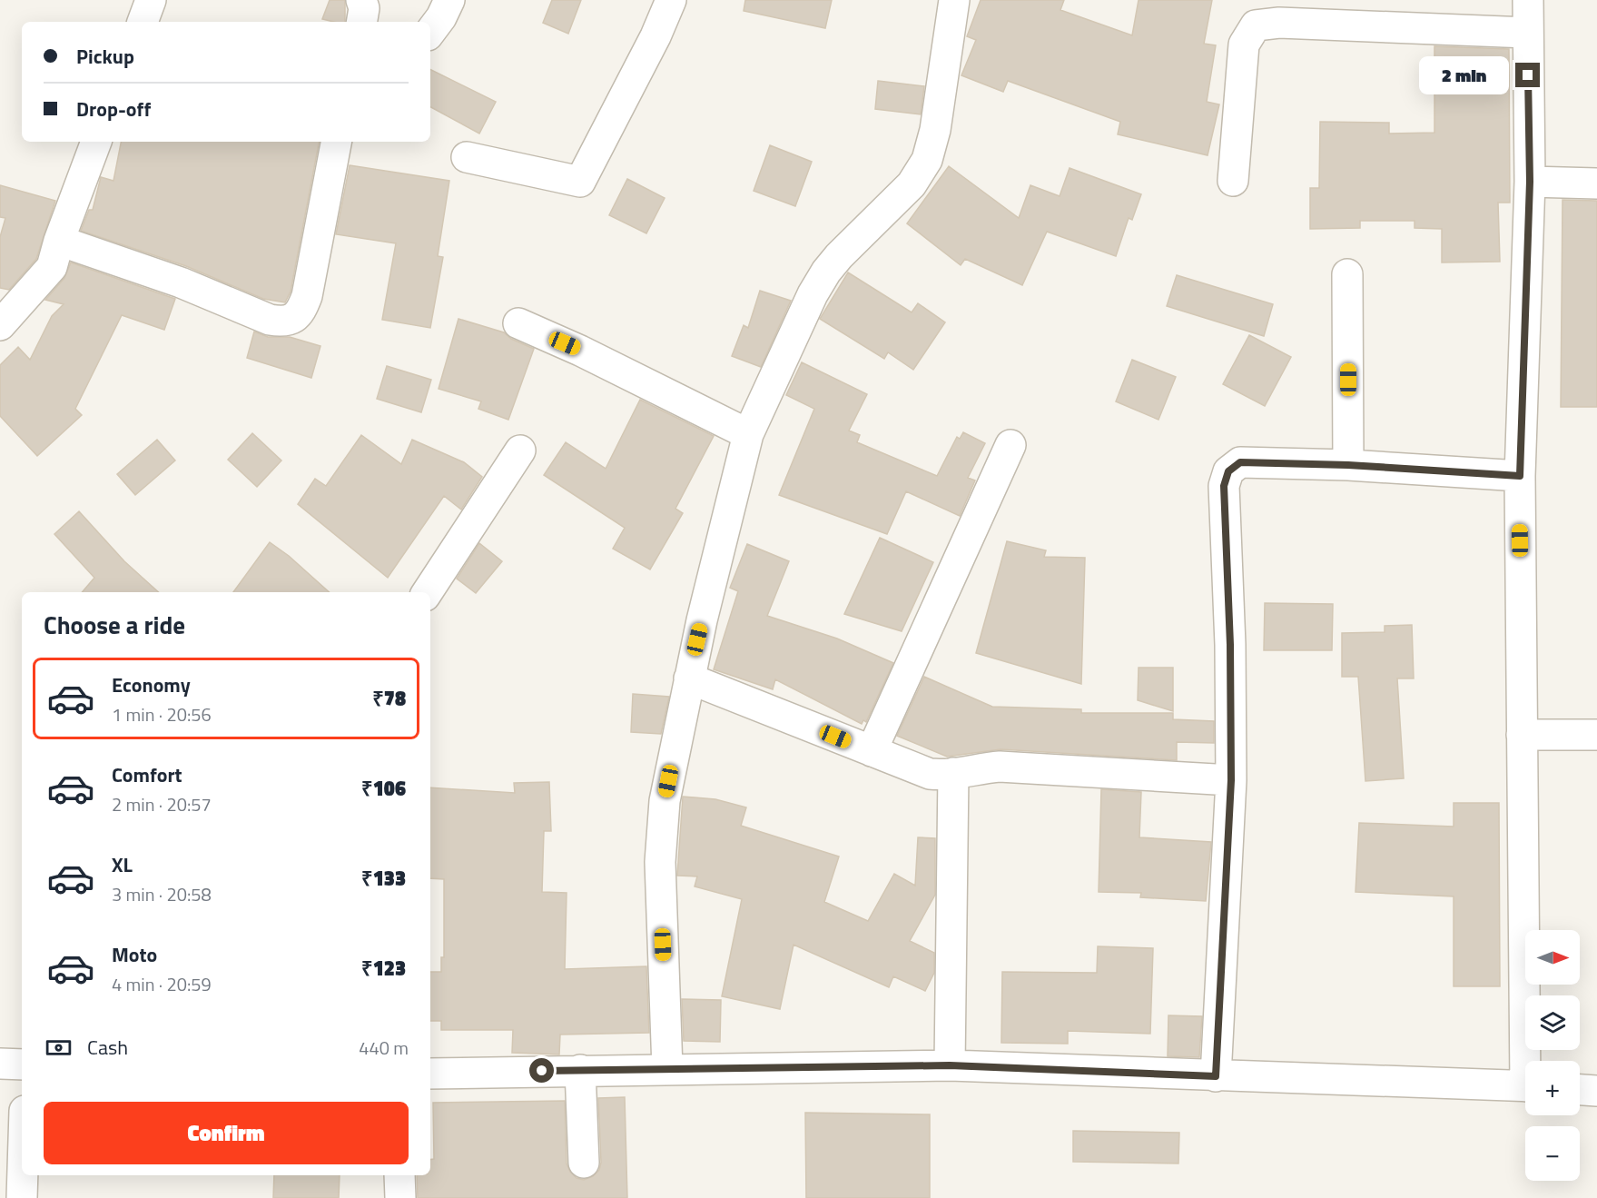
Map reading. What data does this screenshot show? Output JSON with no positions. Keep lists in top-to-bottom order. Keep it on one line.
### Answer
{"north":"right","page":{"banner":["Pickup","Drop-off"],"bubble":"2 min","heading":"Choose a ride","list":[{"name":"Economy","note":"1 min · 20:56","value":"₹78"},{"name":"Comfort","note":"2 min · 20:57","value":"₹106"},{"name":"XL","note":"3 min · 20:58","value":"₹133"},{"name":"Moto","note":"4 min · 20:59","value":"₹123"}],"map_buttons":["+","−"],"pay":["Cash","440 m"],"buttons":"Confirm"}}
